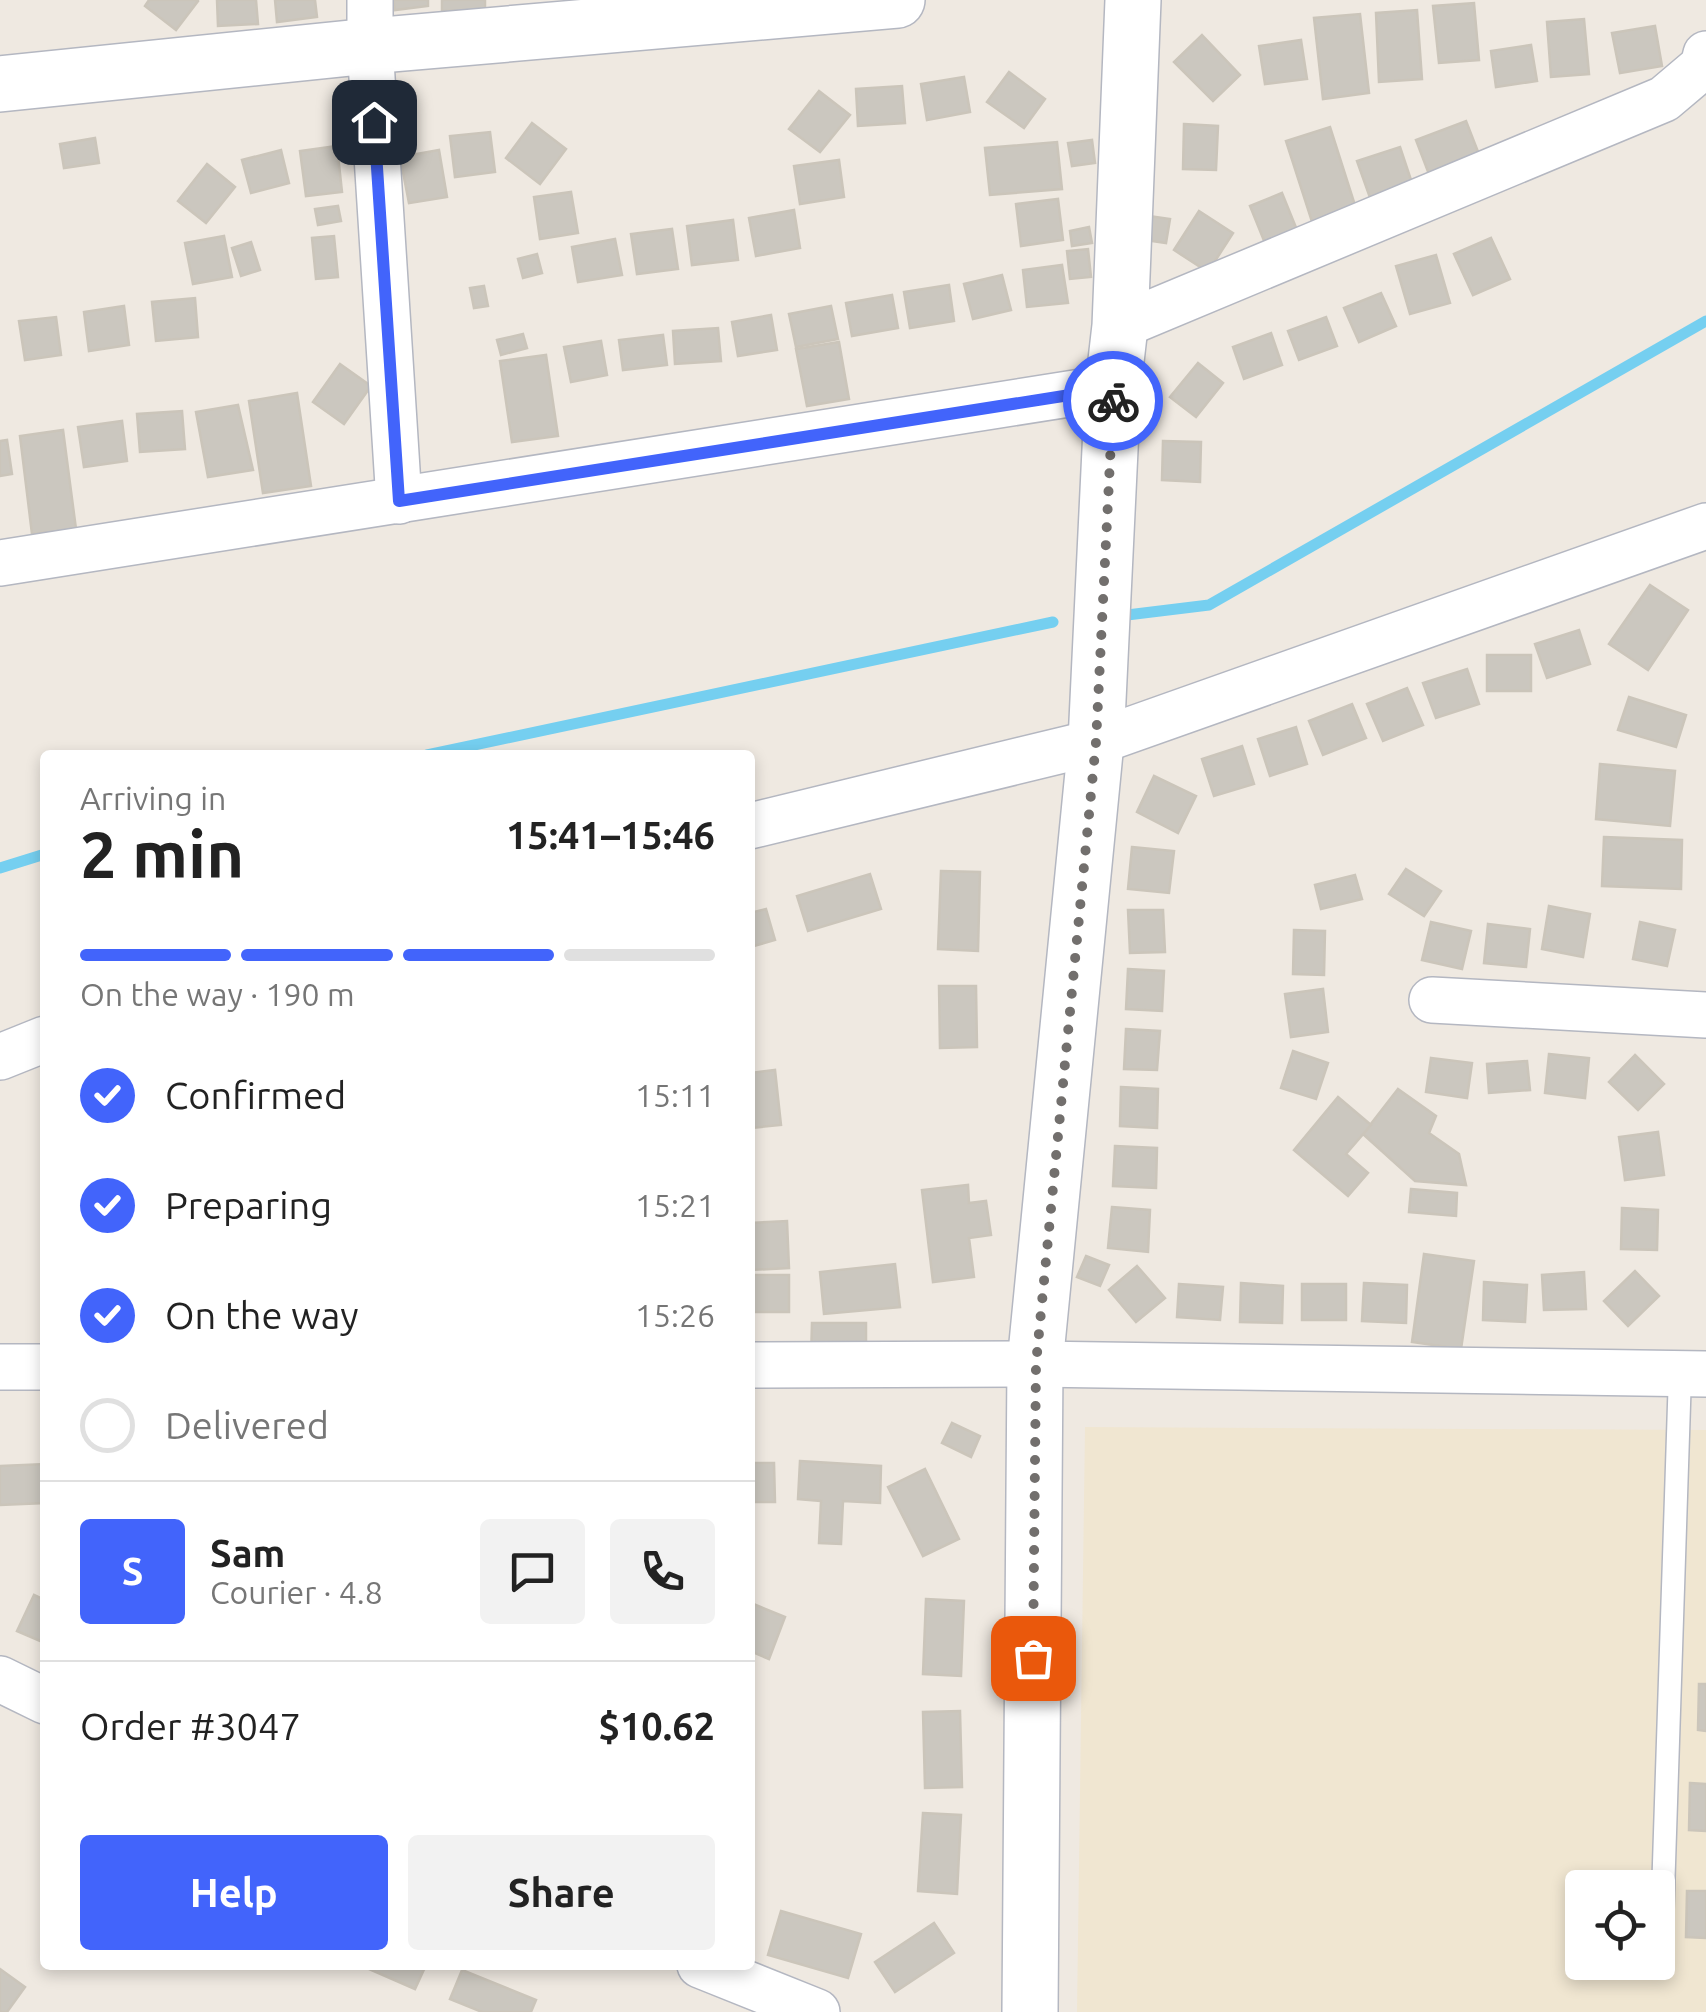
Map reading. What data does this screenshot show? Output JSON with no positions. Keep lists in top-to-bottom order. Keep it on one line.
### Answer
{"page":{"heading":["2 min","Arriving in","15:41–15:46"],"panel":["Sam","Courier · 4.8","Order #3047","$10.62"],"bar":"On the way · 190 m","list":[["Confirmed","15:11"],["Preparing","15:21"],["On the way","15:26"],"Delivered"],"round":"S","buttons":["Help","Share"]}}
